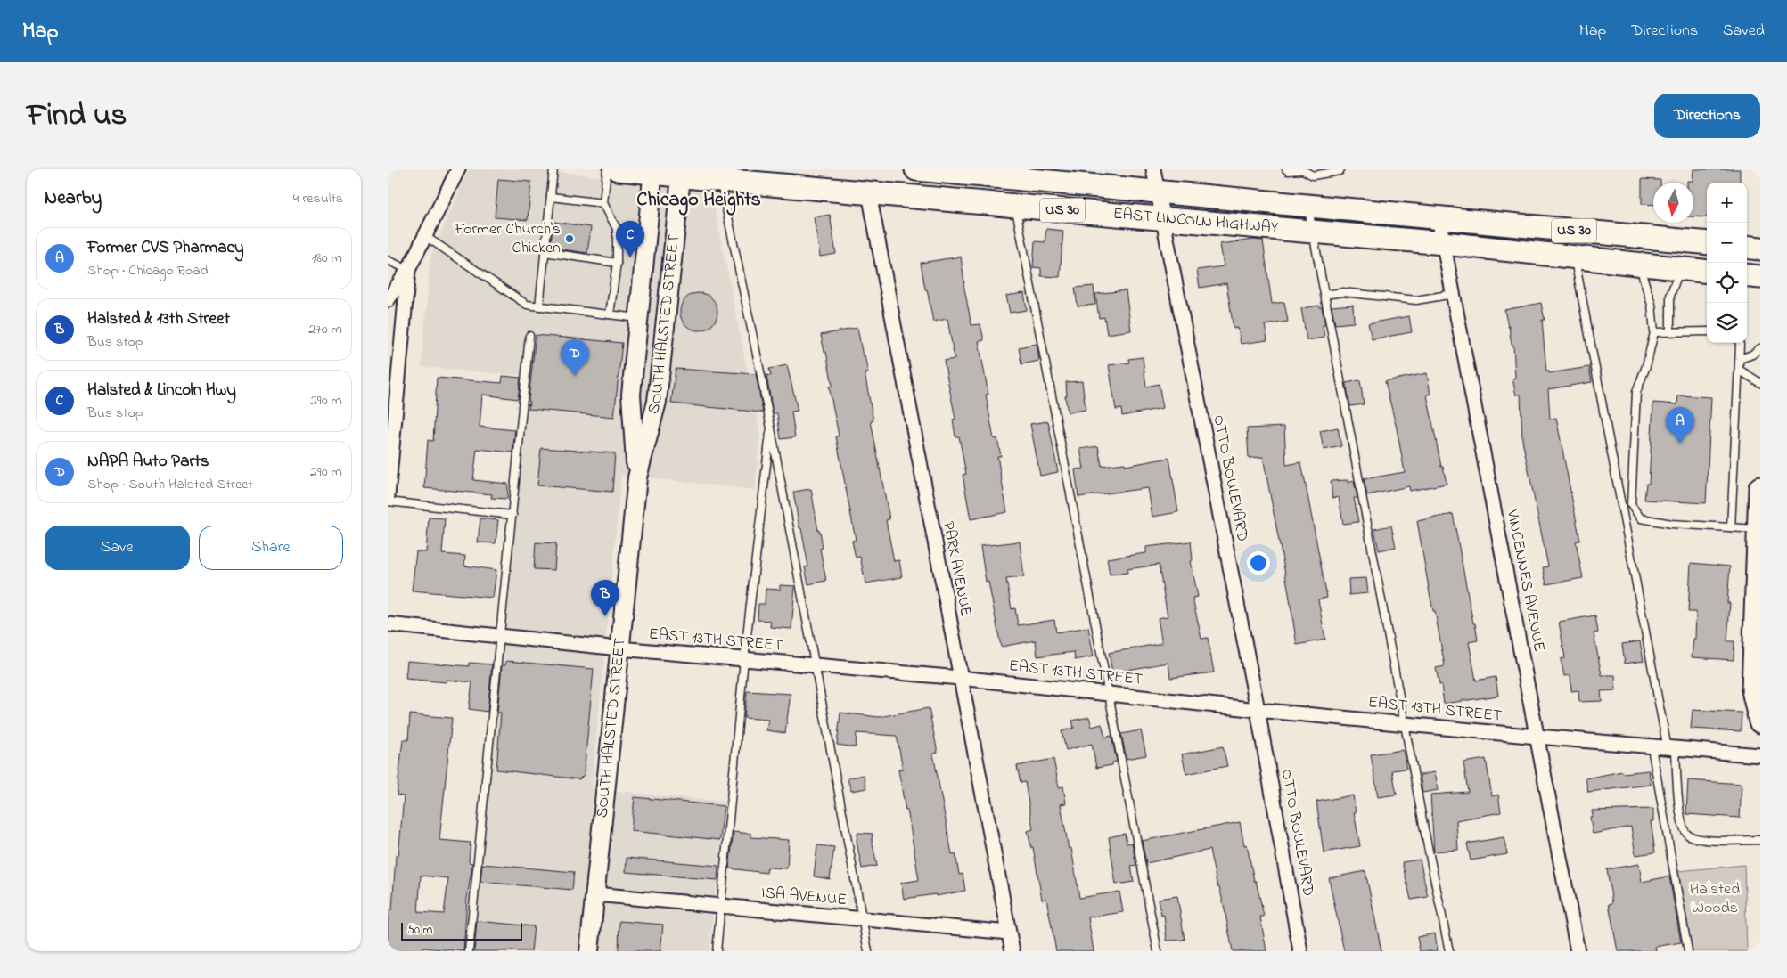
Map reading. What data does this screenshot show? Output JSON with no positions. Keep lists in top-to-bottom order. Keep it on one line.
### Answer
{"streets":{"main road":["US 30","EAST LINCOLN HIGHWAY"],"street":["SOUTH HALSTED STREET","OTTO BOULEVARD","PARK AVENUE","VINCENNES AVENUE","EAST 13TH STREET","ISA AVENUE"]},"crossings":[["US 30","EAST LINCOLN HIGHWAY"],["US 30","SOUTH HALSTED STREET"],["EAST LINCOLN HIGHWAY","SOUTH HALSTED STREET"],["EAST LINCOLN HIGHWAY","OTTO BOULEVARD"],["EAST LINCOLN HIGHWAY","PARK AVENUE"],["EAST LINCOLN HIGHWAY","VINCENNES AVENUE"],["SOUTH HALSTED STREET","EAST 13TH STREET"],["SOUTH HALSTED STREET","ISA AVENUE"],["OTTO BOULEVARD","EAST 13TH STREET"],["PARK AVENUE","EAST 13TH STREET"],["PARK AVENUE","ISA AVENUE"],["VINCENNES AVENUE","EAST 13TH STREET"]],"districts":["Chicago Heights"],"parks":["Halsted Woods"],"places":["Former Church's Chicken"],"scale_bar":"50 m","north":"bottom","page":{"header":"Map","nav":["Map","Directions","Saved"],"title":"Find us","buttons":["Directions",["Save","Share"]],"heading":["Nearby","4 results"],"map_buttons":["+","−"],"pins":["C","D","A","B"],"list":[{"mark":"A","name":"Former CVS Pharmacy","note":"Shop · Chicago Road","value":"180 m"},{"mark":"B","name":"Halsted & 13th Street","note":"Bus stop","value":"270 m"},{"mark":"C","name":"Halsted & Lincoln Hwy","note":"Bus stop","value":"290 m"},{"mark":"D","name":"NAPA Auto Parts","note":"Shop · South Halsted Street","value":"290 m"}],"scale":"50 m"}}
